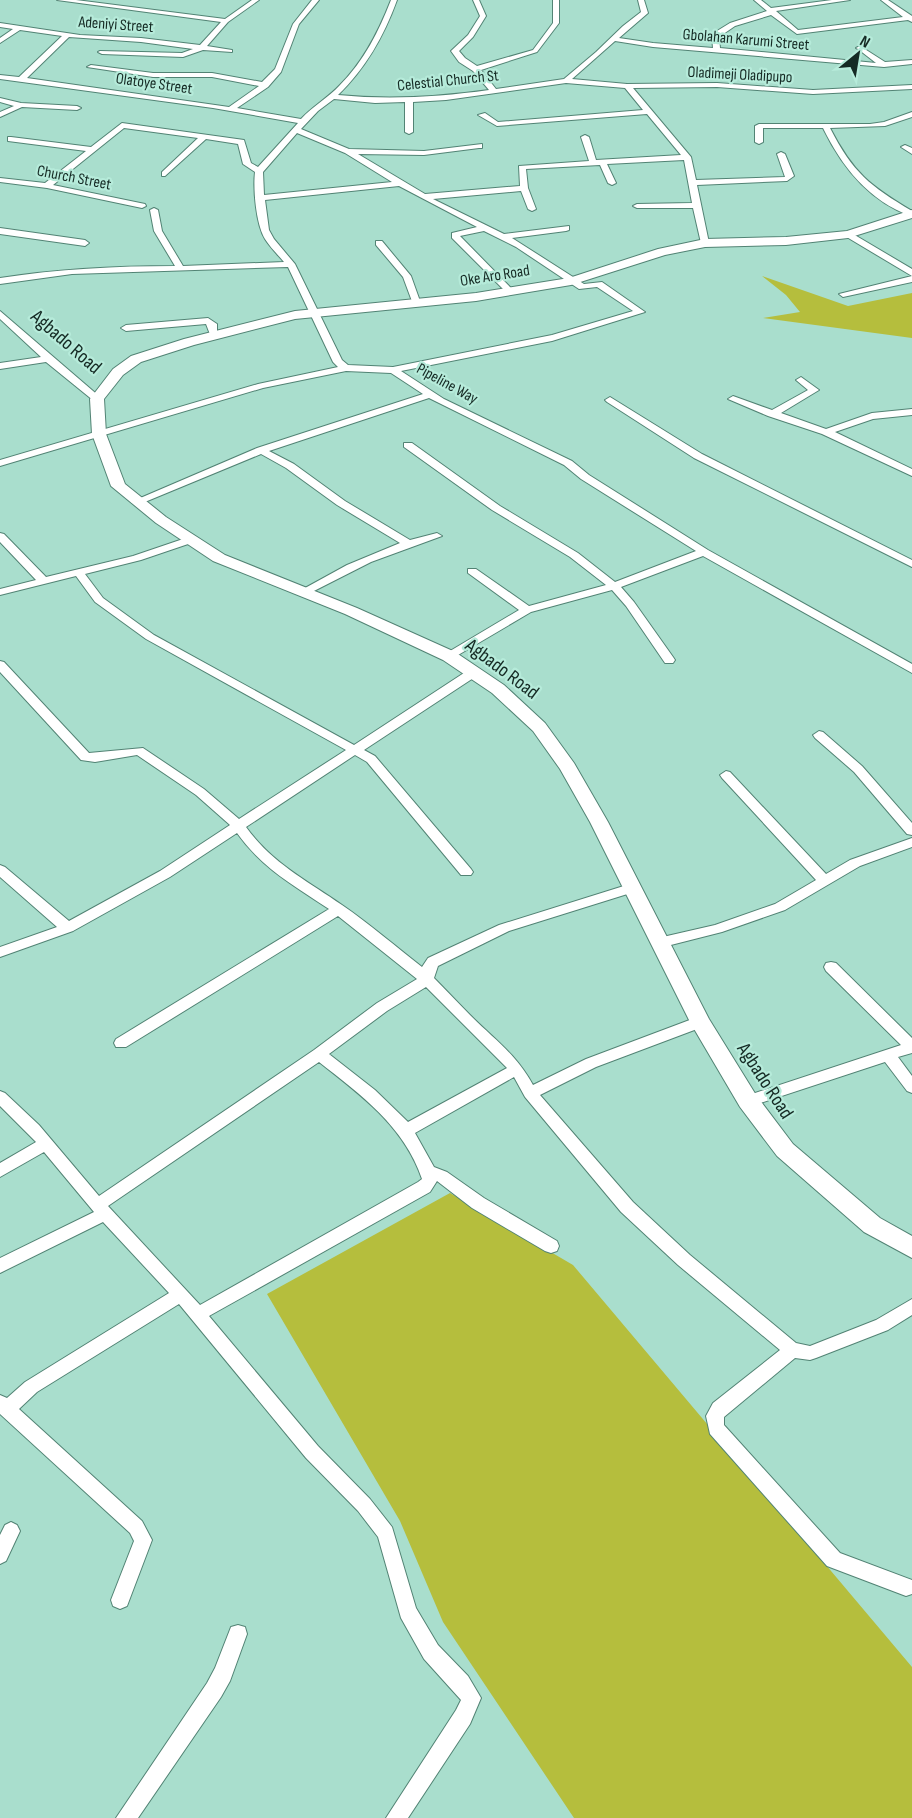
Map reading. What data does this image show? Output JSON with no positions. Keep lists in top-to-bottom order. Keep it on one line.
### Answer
{"streets":{"main road":["Oke Aro Road","Agbado Road"],"street":["Adeniyi Street","Gbolahan Karumi Street","Oladimeji Oladipupo","Celestial Church St","Olatoye Street","Church Street","Pipeline Way"]},"crossings":[["Oladimeji Oladipupo","Celestial Church St"],["Oke Aro Road","Agbado Road"],["Agbado Road","Pipeline Way"]],"north":"top right"}
